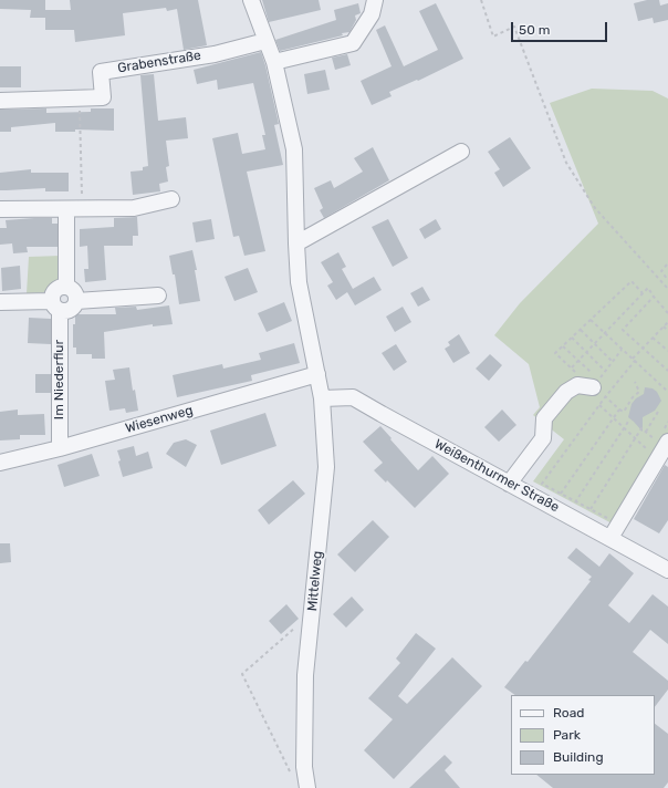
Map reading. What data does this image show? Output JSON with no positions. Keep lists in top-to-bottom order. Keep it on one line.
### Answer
{"streets":{"street":["Grabenstraße","Im Niederflur","Wiesenweg","Weißenthurmer Straße","Mittelweg"]},"crossings":[["Im Niederflur","Wiesenweg"],["Wiesenweg","Mittelweg"],["Weißenthurmer Straße","Mittelweg"]],"legend":["Road","Park","Building"],"scale_bar":"50 m"}
